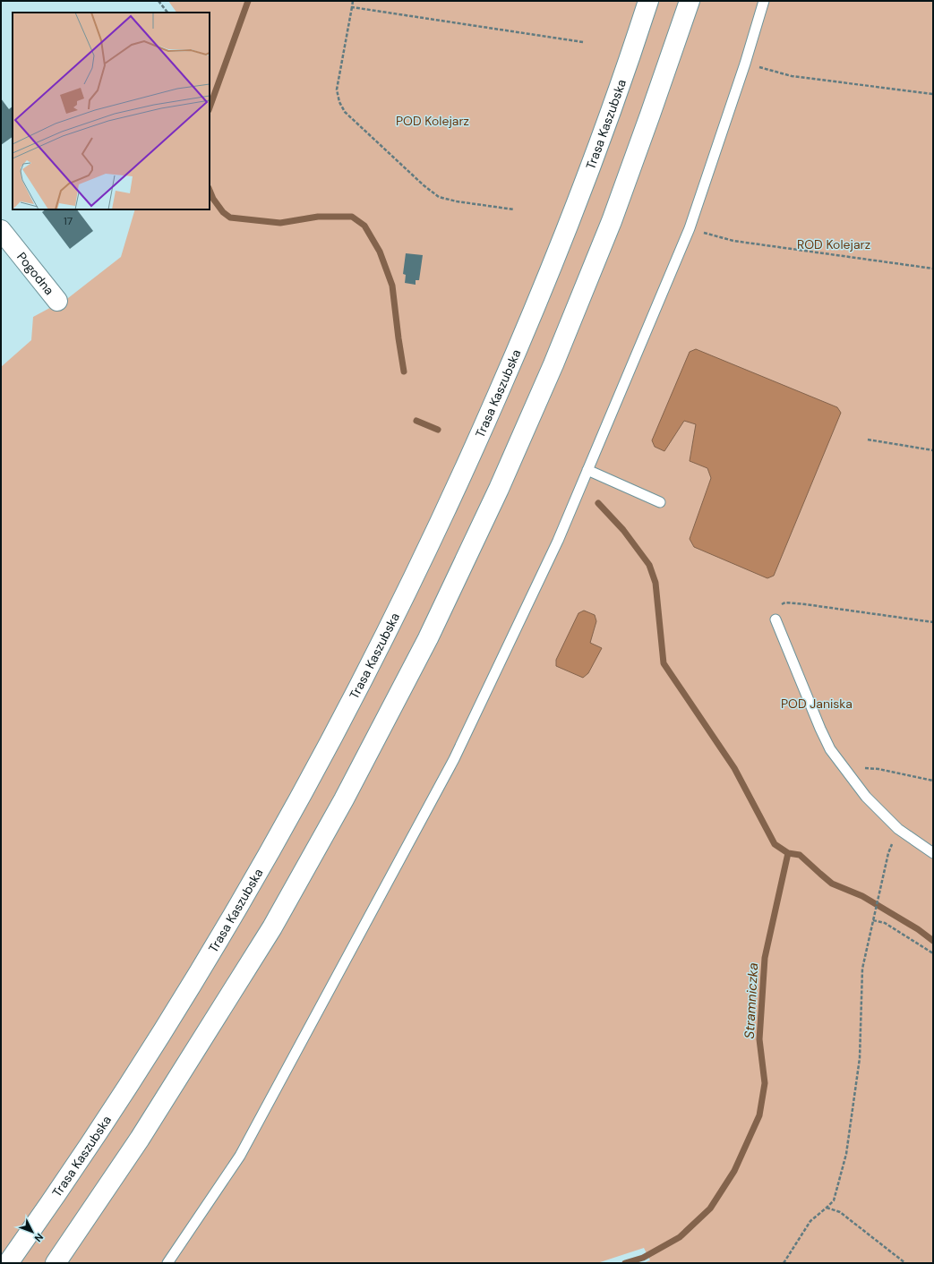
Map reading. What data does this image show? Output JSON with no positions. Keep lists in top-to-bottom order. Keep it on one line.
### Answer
{"streets":{"main road":["Trasa Kaszubska","Pogodna"]},"water":["Stramniczka"],"parks":["POD Kolejarz","ROD Kolejarz","POD Janiska"],"house_numbers":["17"],"north":"bottom right"}
